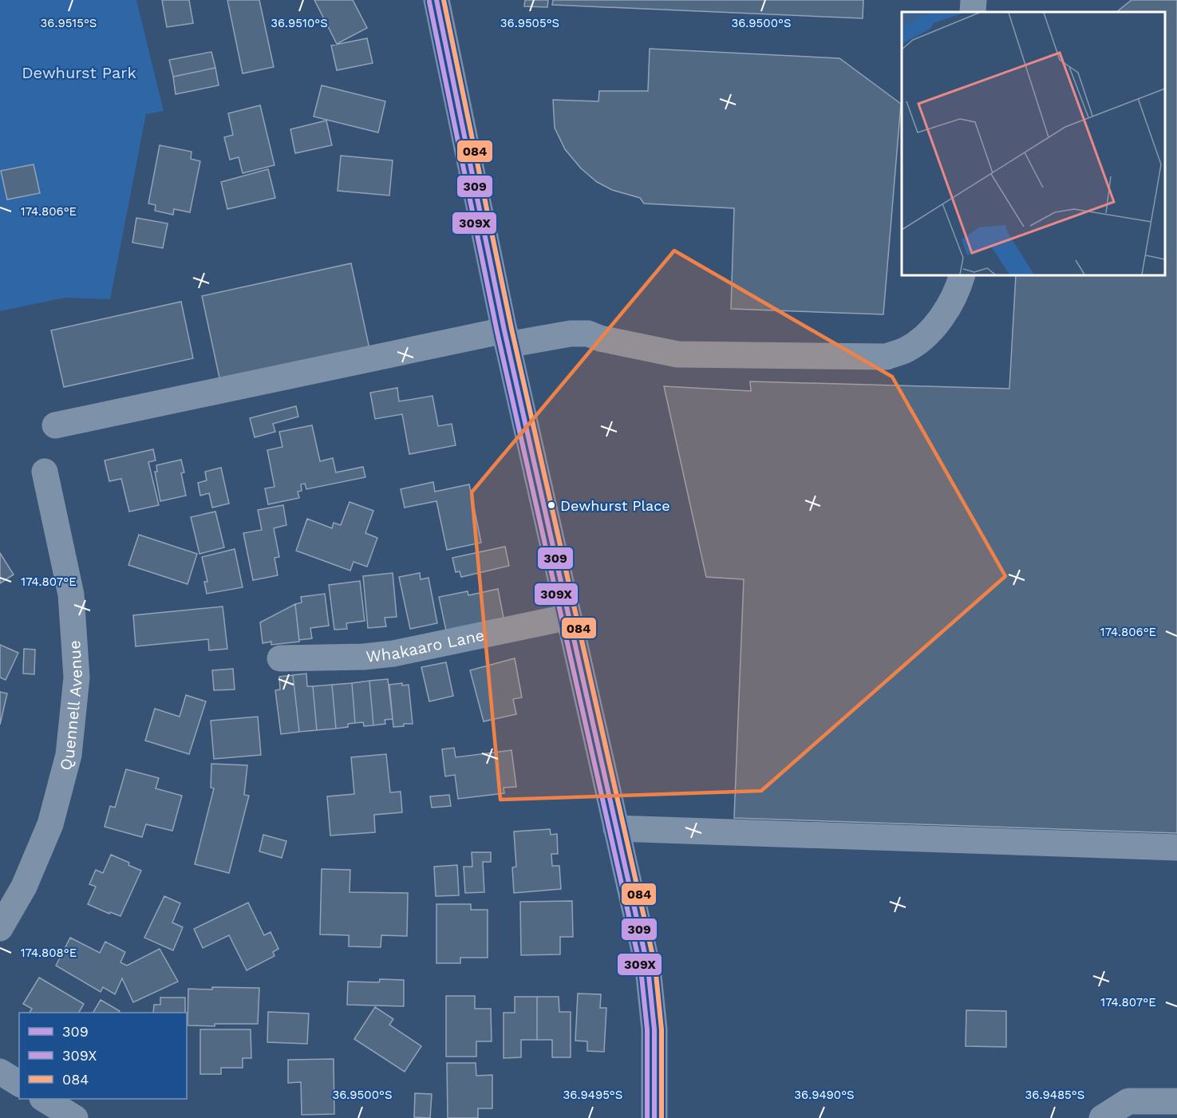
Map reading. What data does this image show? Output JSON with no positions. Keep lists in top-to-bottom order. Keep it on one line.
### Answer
{"streets":{"street":["Whakaaro Lane","Quennell Avenue"]},"parks":["Dewhurst Park"],"places":["Dewhurst Place"],"lines":["transit line 309","transit line 084","transit line 309X"],"legend":["309","309X","084"],"coordinates":["36.9515°S","36.9510°S","36.9505°S","36.9500°S","174.806°E","174.807°E","174.808°E","36.9495°S","36.9490°S","36.9485°S"]}
